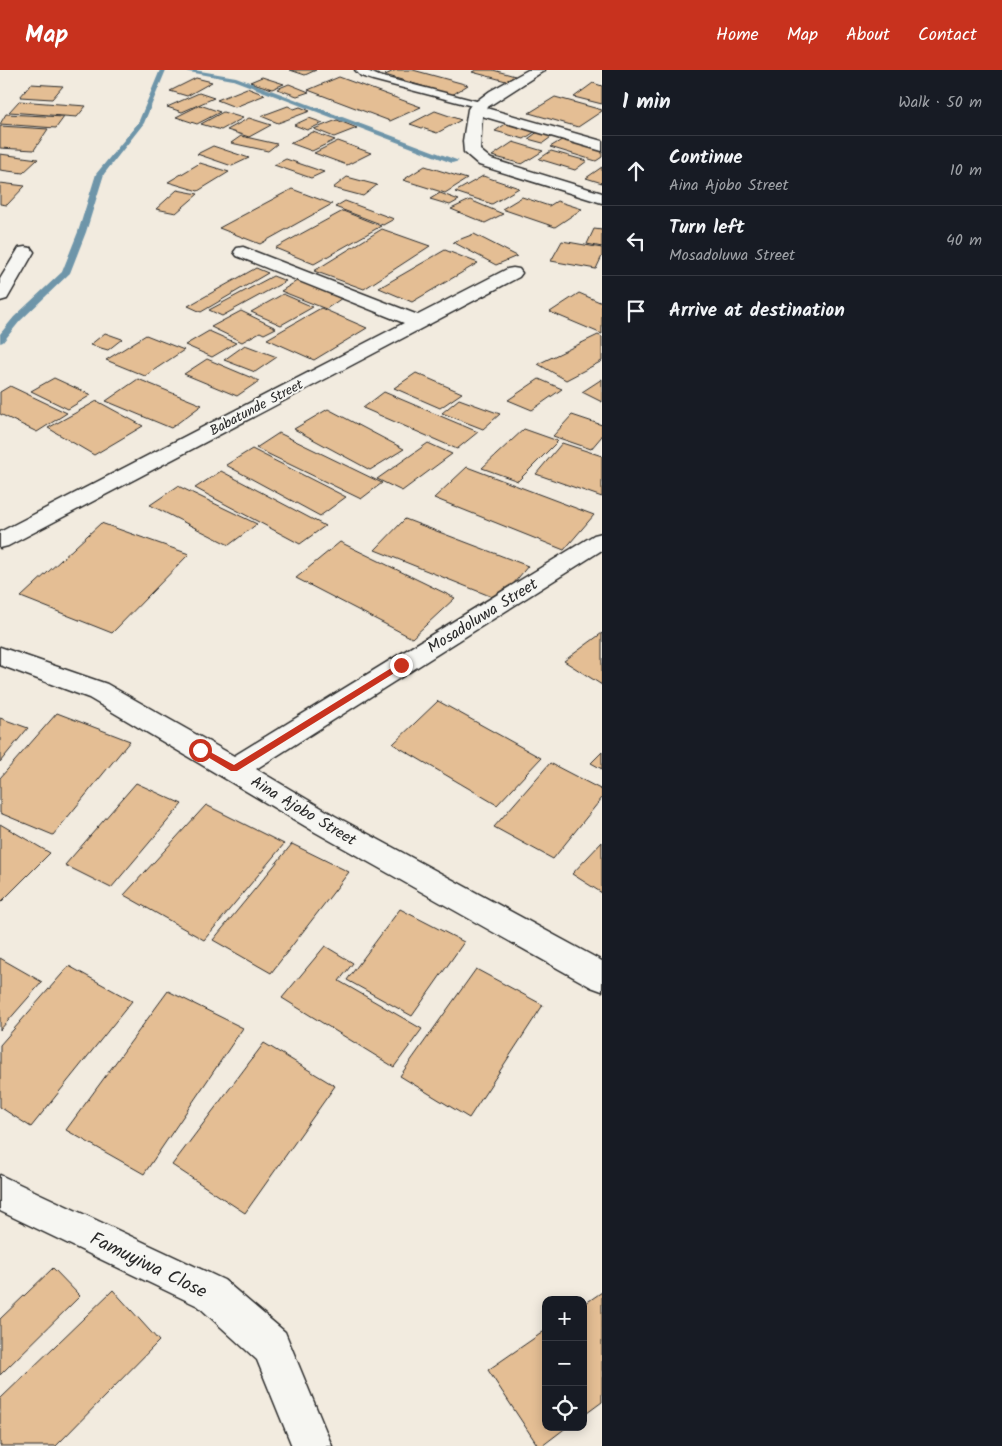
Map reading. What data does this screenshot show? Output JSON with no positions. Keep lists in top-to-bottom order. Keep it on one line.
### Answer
{"streets":{"street":["Babatunde Street","Mosadoluwa Street","Aina Ajobo Street","Famuyiwa Close"]},"crossings":[["Mosadoluwa Street","Aina Ajobo Street"]],"page":{"header":"Map","nav":["Home","Map","About","Contact"],"heading":["1 min","Walk · 50 m"],"list":[["Continue","Aina Ajobo Street","10 m"],["Turn left","Mosadoluwa Street","40 m"],"Arrive at destination"],"map_buttons":["+","−"]}}
